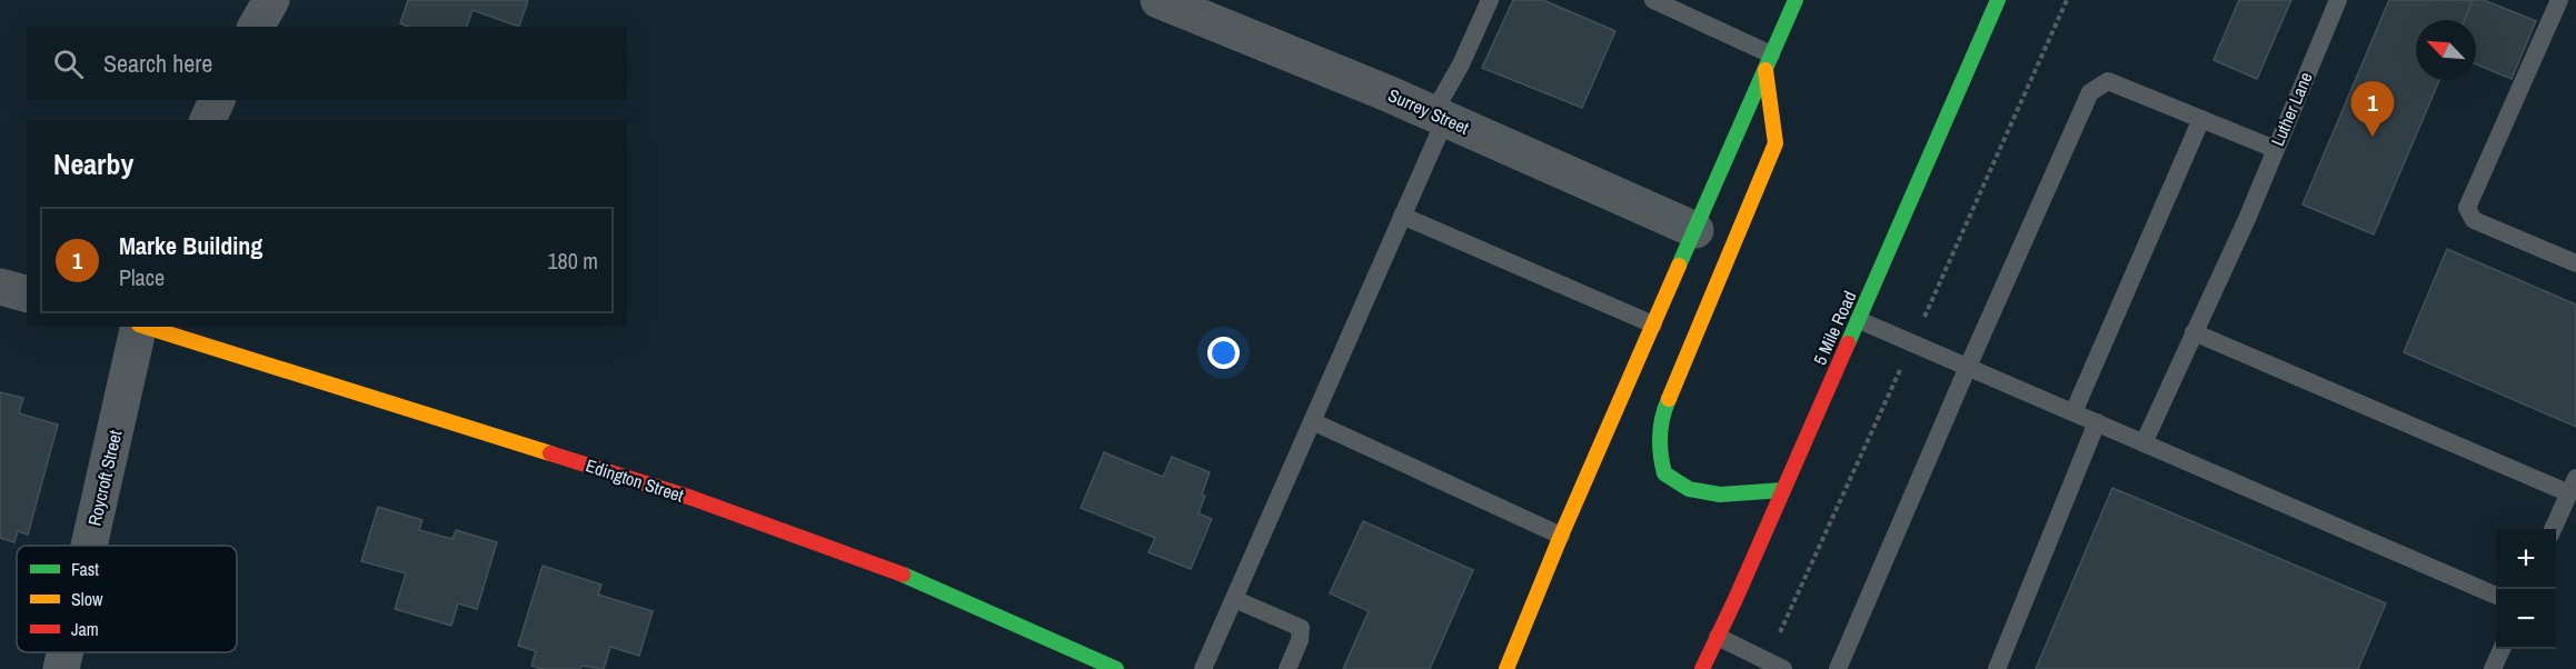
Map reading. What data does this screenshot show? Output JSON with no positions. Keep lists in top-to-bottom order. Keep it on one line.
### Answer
{"streets":{"main road":["5 Mile Road","Edington Street"],"street":["Surrey Street","Roycroft Street"],"lane":["Luther Lane"]},"legend":["Fast","Slow","Jam"],"north":"top left","page":{"search":"Search here","pins":"1","heading":"Nearby","list":[{"mark":"1","name":"Marke Building","note":"Place","value":"180 m"}],"map_buttons":["+","−"]}}
